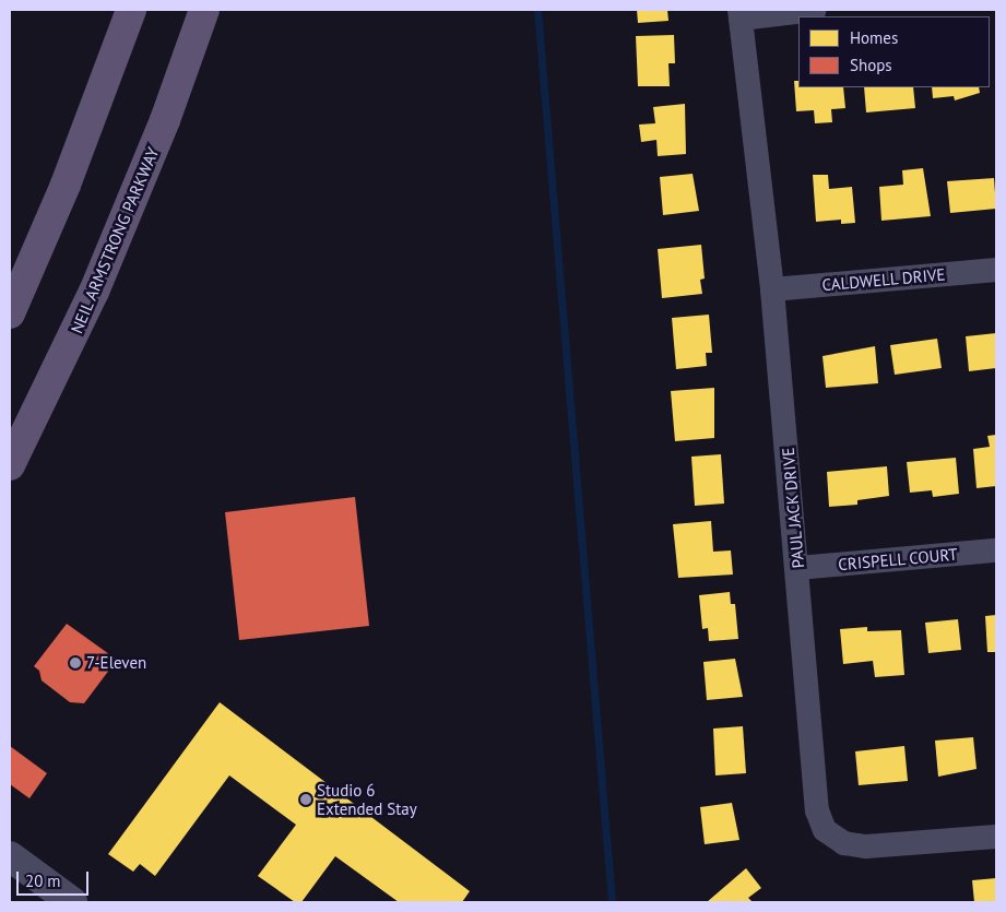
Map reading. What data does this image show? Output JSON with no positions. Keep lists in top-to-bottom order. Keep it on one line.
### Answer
{"streets":{"main road":["NEIL ARMSTRONG PARKWAY"],"street":["CALDWELL DRIVE","PAUL JACK DRIVE","CRISPELL COURT"]},"crossings":[["CALDWELL DRIVE","PAUL JACK DRIVE"],["PAUL JACK DRIVE","CRISPELL COURT"]],"places":["7-Eleven","Studio 6 Extended Stay"],"legend":["Homes","Shops"],"scale_bar":"20 m"}
